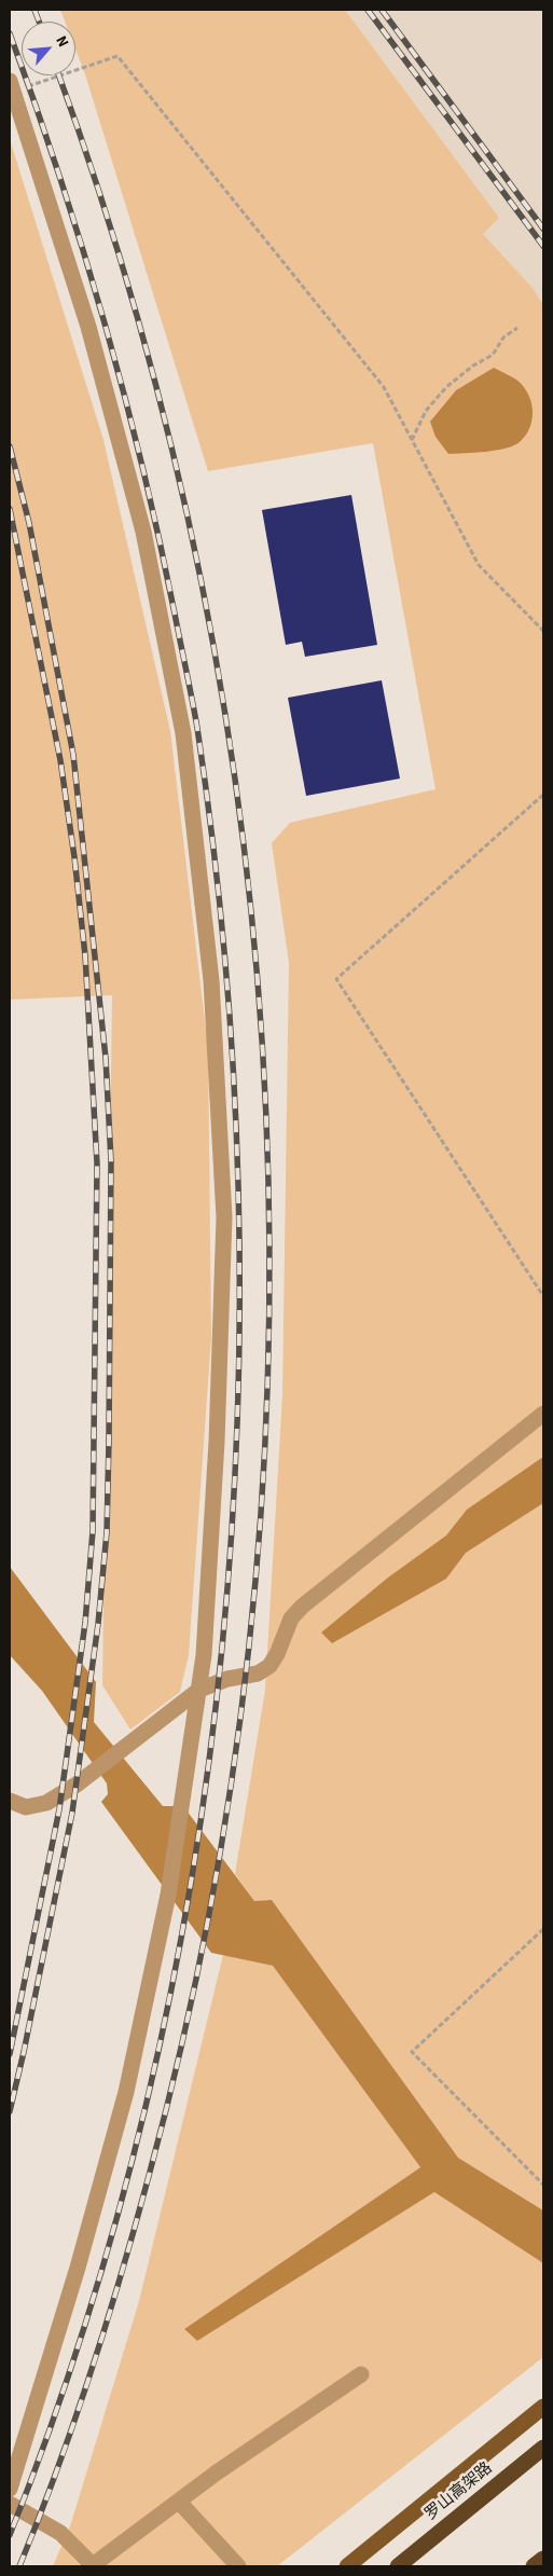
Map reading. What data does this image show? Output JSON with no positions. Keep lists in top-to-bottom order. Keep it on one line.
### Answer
{"streets":{"highway":["罗山高架路"]},"north":"top right"}
